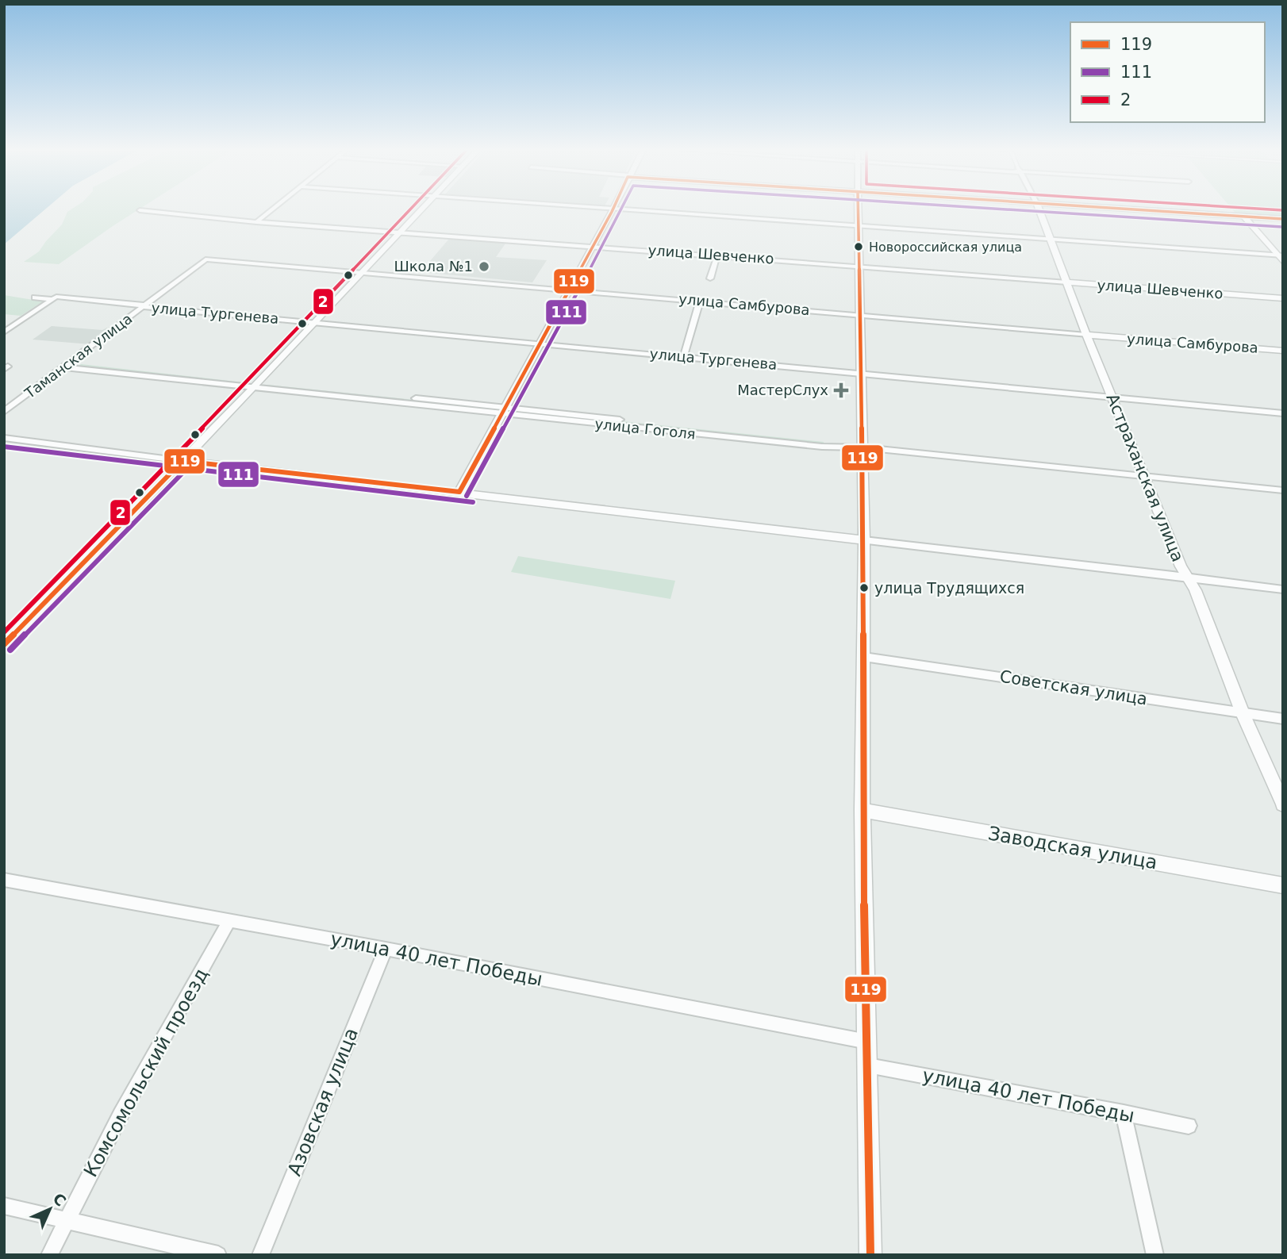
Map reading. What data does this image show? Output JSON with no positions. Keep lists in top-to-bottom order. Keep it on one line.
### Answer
{"streets":{"street":["улица Шевченко","улица Самбурова","улица Тургенева","Таманская улица","улица Гоголя","Астраханская улица","Советская улица","Заводская улица","улица 40 лет Победы","Комсомольский проезд","Азовская улица"]},"crossings":[["улица Шевченко","Астраханская улица"],["улица Самбурова","Таманская улица"],["улица Самбурова","Астраханская улица"],["улица Тургенева","Таманская улица"],["улица Тургенева","Астраханская улица"],["Таманская улица","улица Гоголя"],["улица Гоголя","Астраханская улица"],["Астраханская улица","Советская улица"],["улица 40 лет Победы","Комсомольский проезд"],["улица 40 лет Победы","Азовская улица"]],"places":{"other":["Новороссийская улица","Школа №1","улица Трудящихся"],"health":["МастерСлух"]},"lines":["transit line 119","transit line 111","transit line 2"],"legend":["119","111","2"],"north":"top right"}
